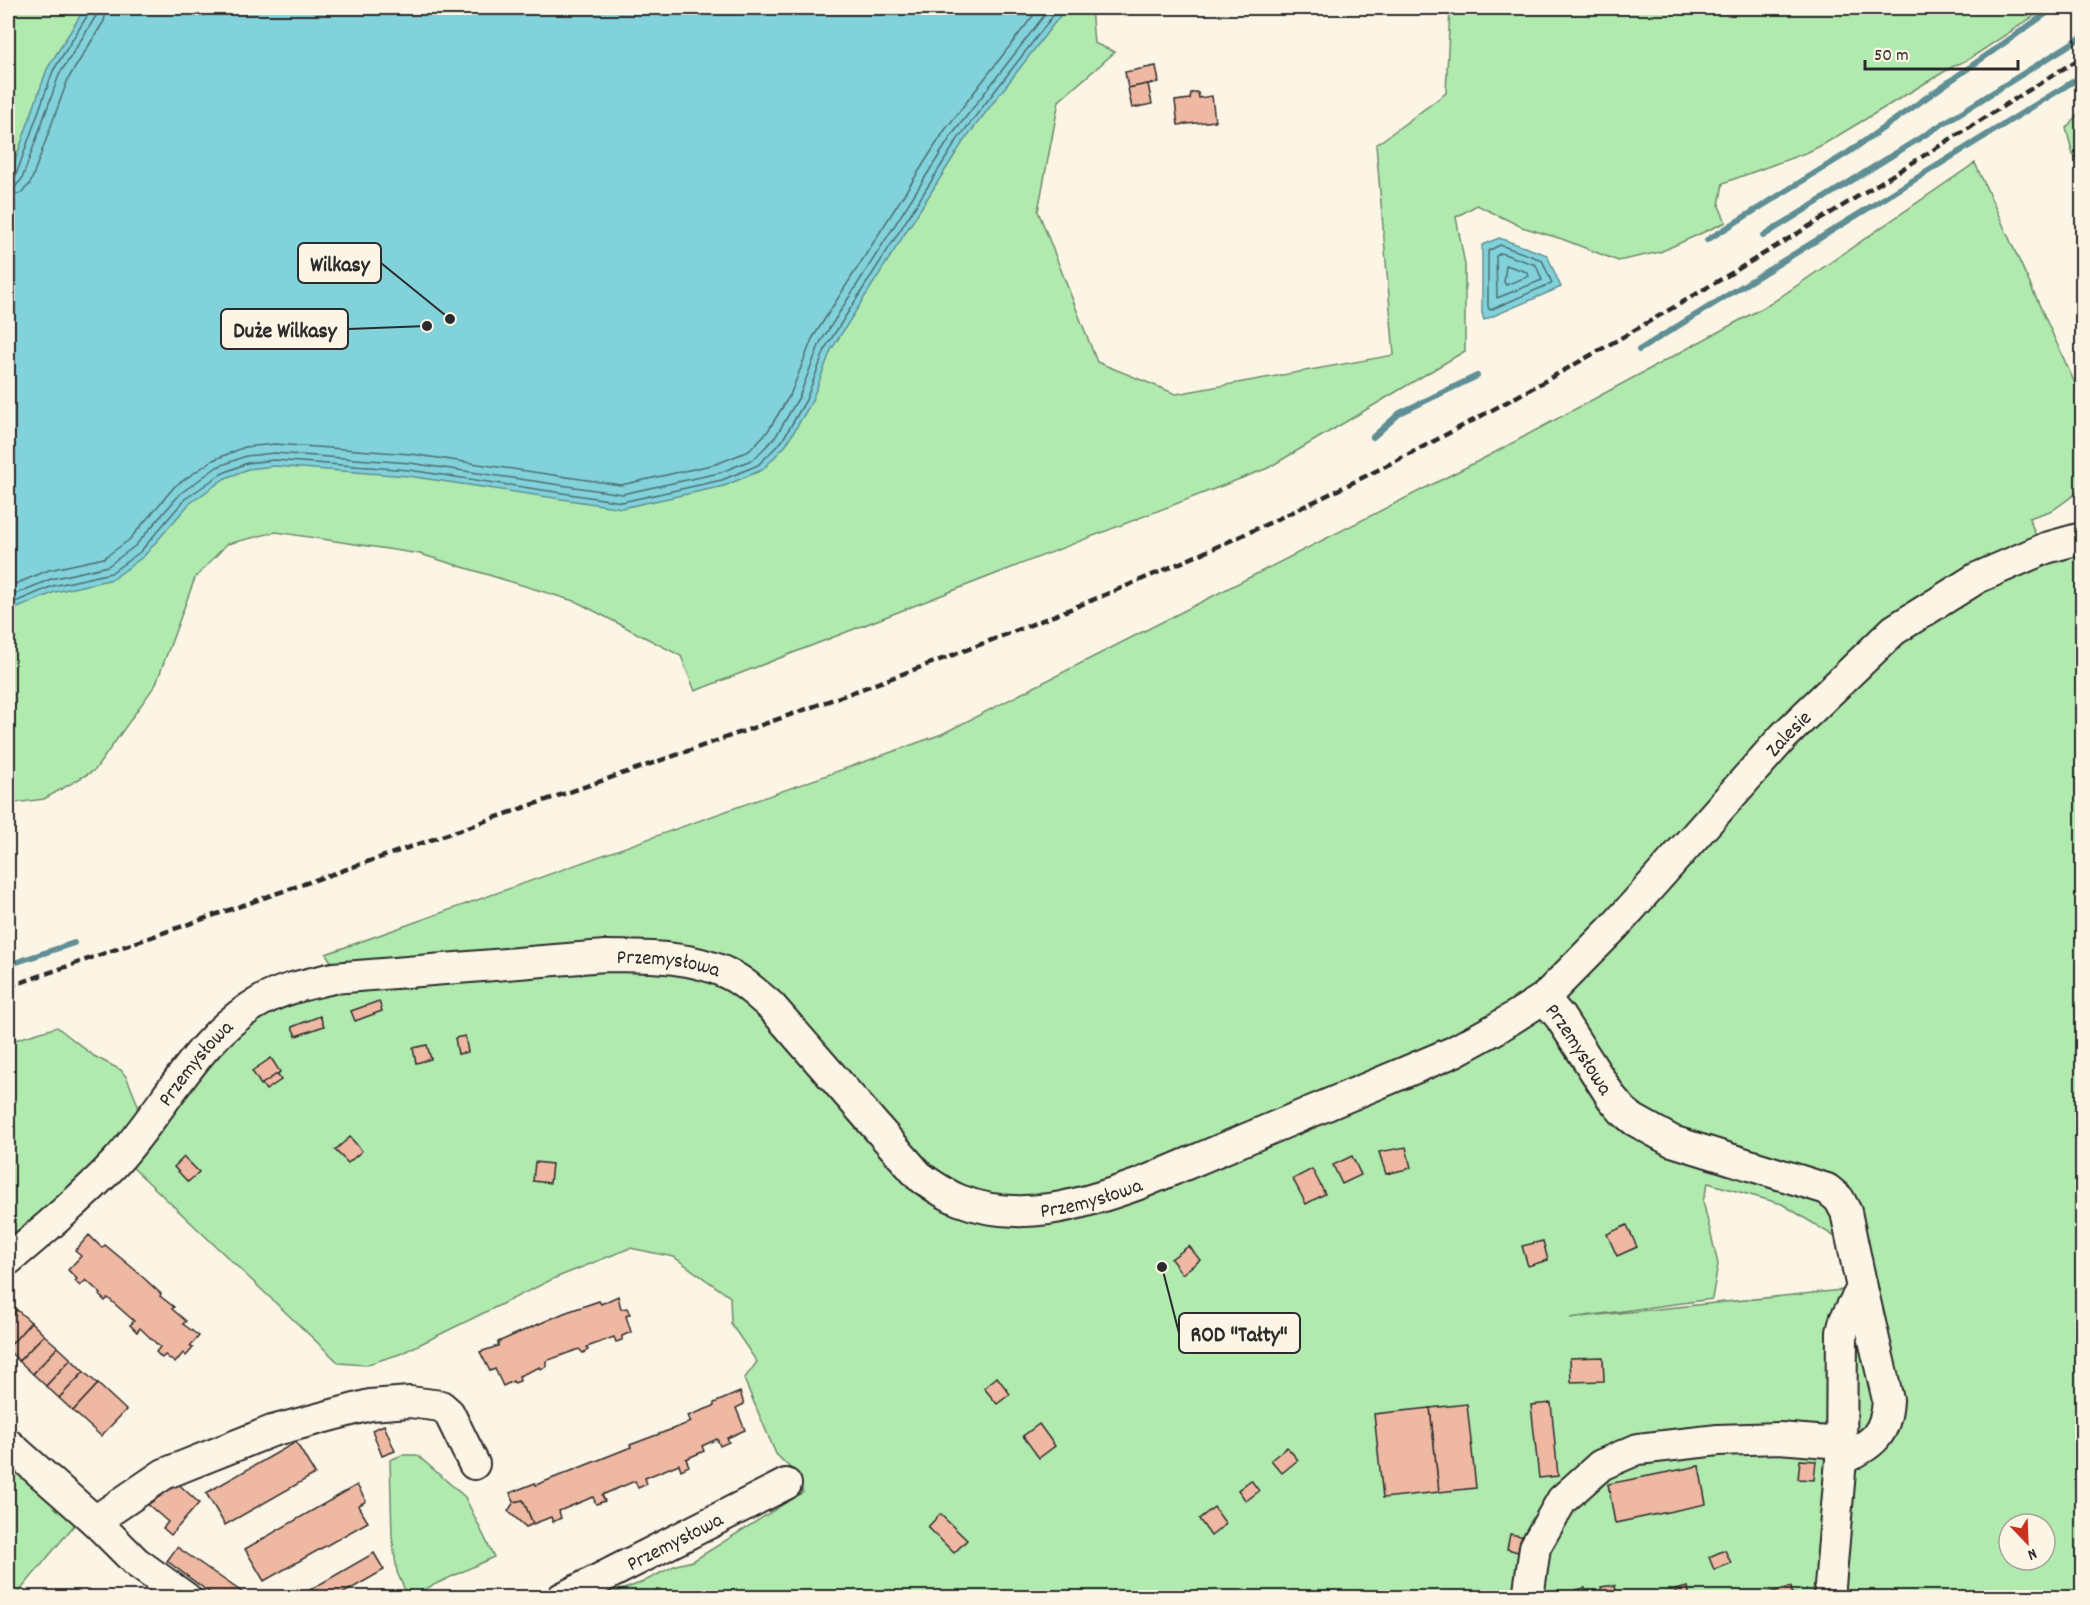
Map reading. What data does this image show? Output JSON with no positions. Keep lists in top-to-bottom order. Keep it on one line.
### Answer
{"streets":{"street":["Zalesie","Przemysłowa"]},"crossings":[["Zalesie","Przemysłowa"]],"places":["Wilkasy","Duże Wilkasy","ROD \"Tałty\""],"scale_bar":"50 m","north":"bottom right"}
